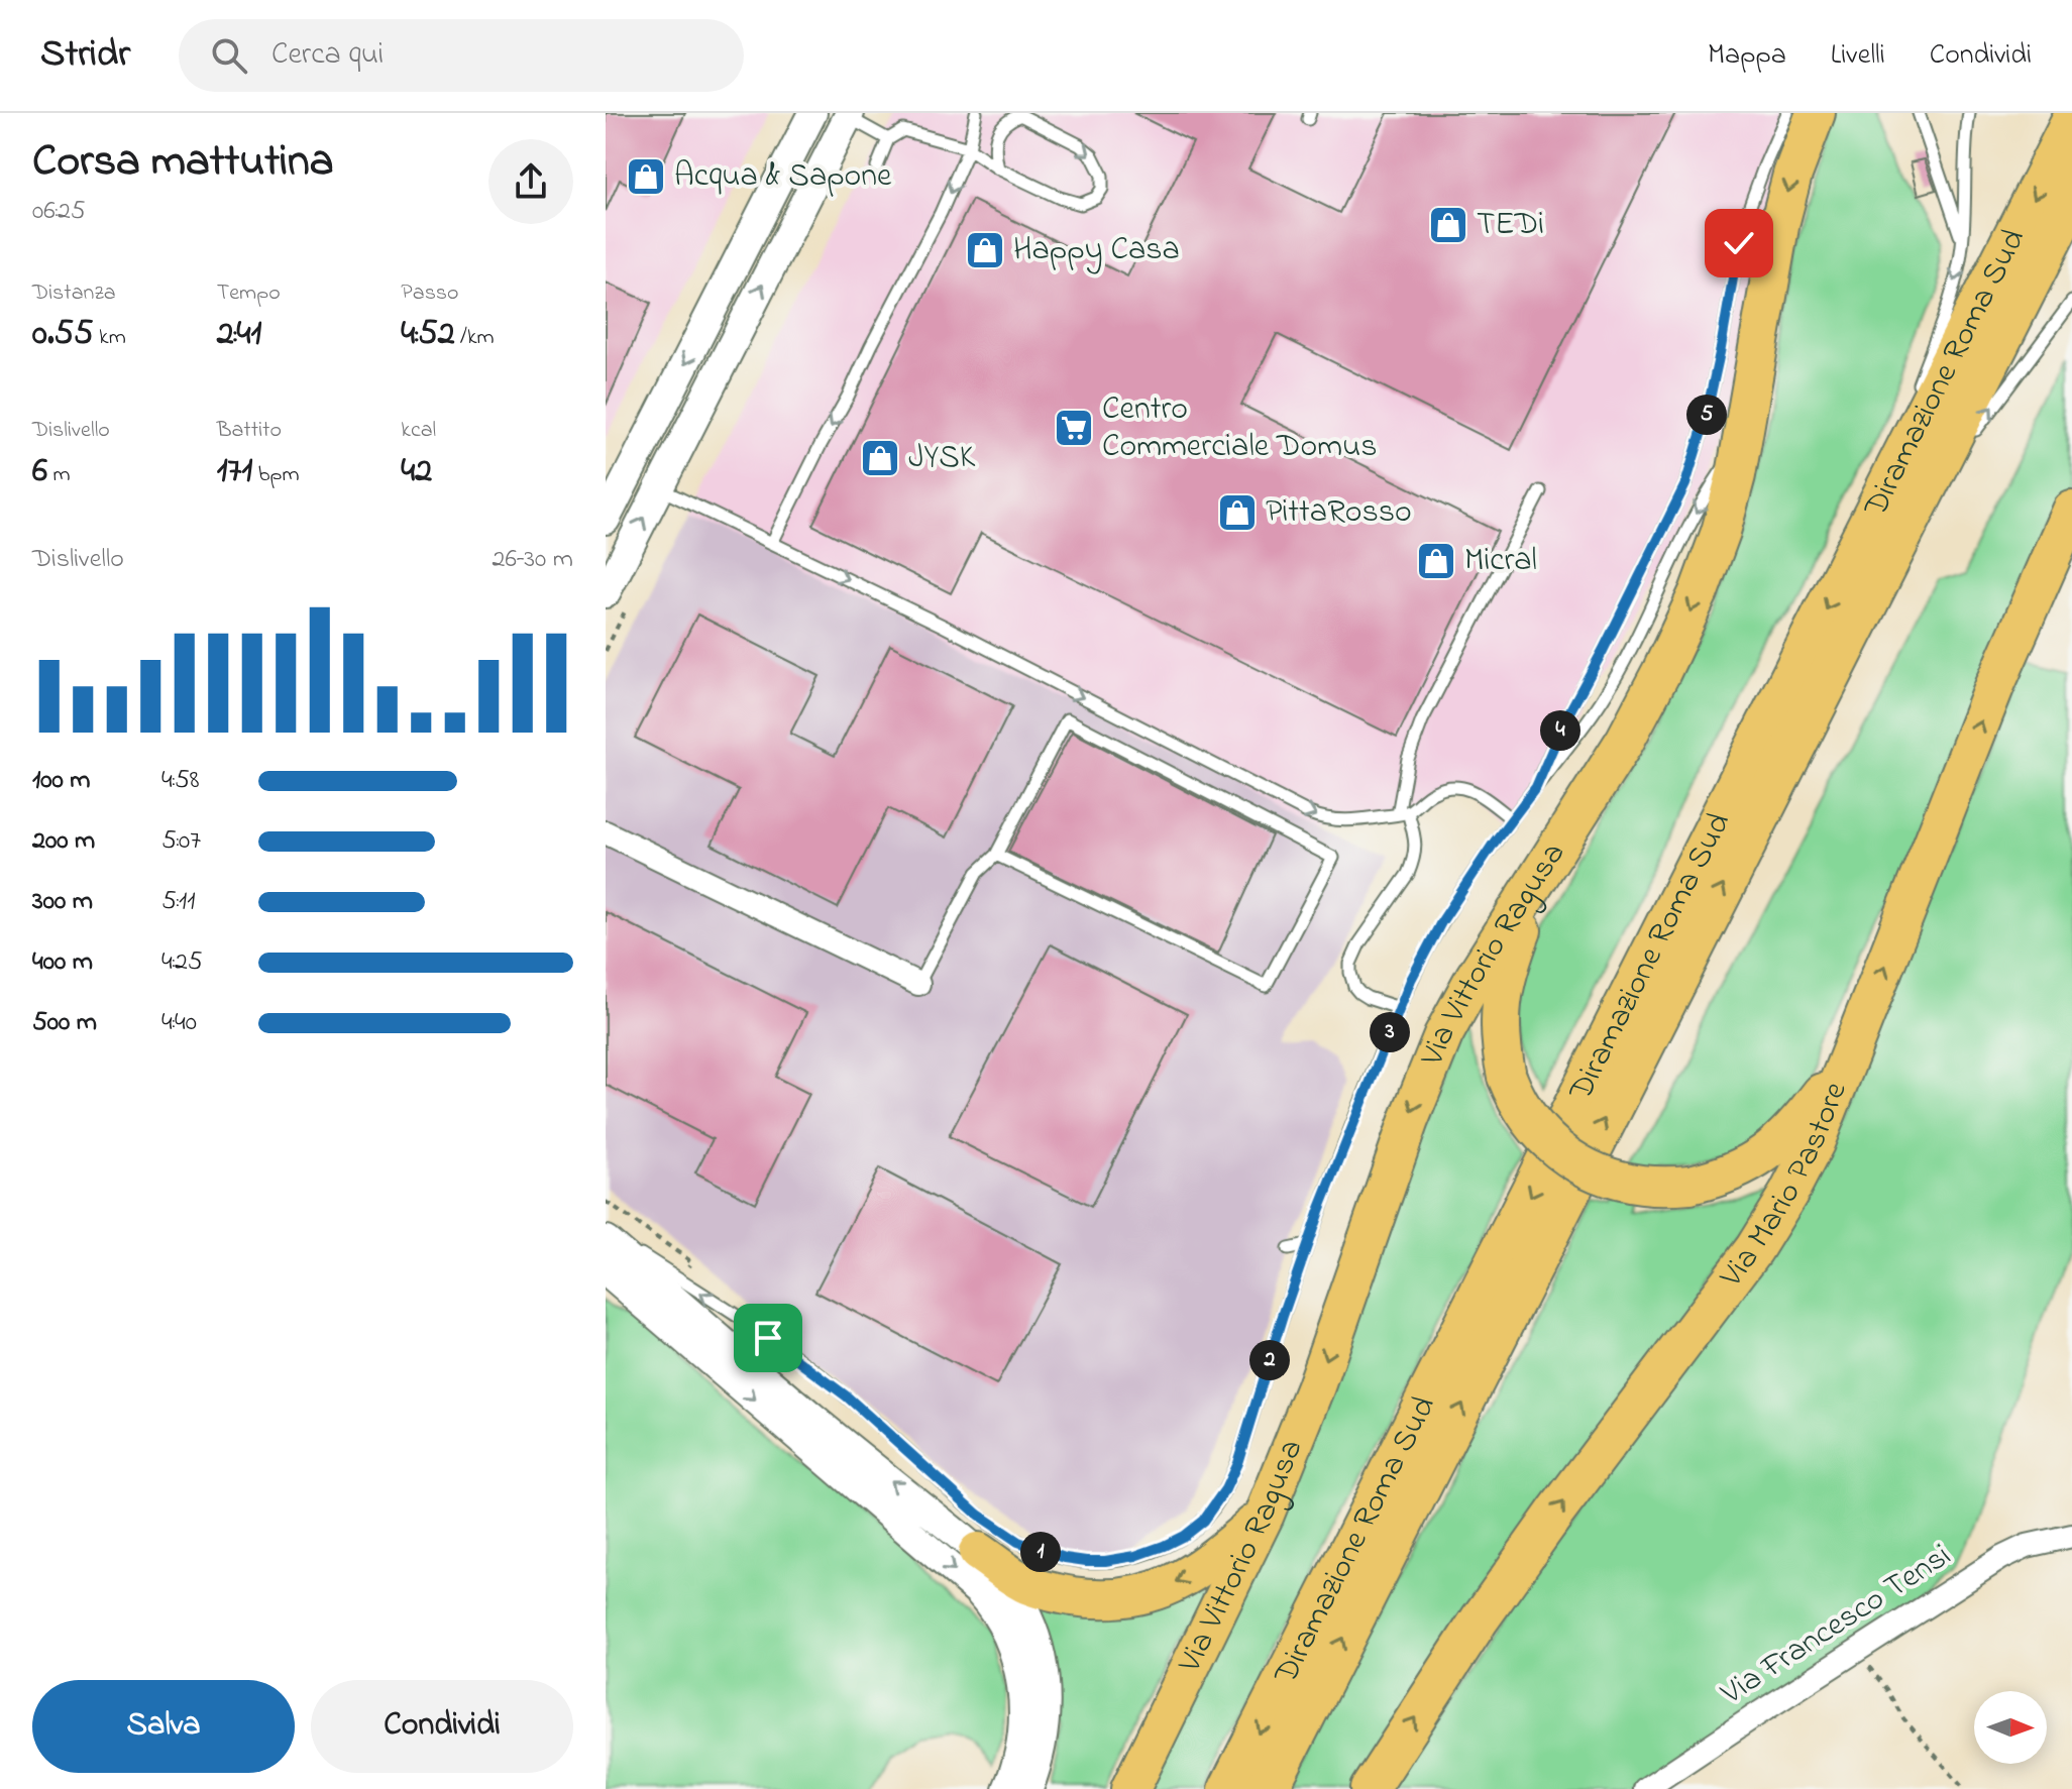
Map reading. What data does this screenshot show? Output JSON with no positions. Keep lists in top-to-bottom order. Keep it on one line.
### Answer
{"streets":{"highway":["Diramazione Roma Sud","Via Vittorio Ragusa","Via Mario Pastore"],"street":["Via Francesco Tensi"]},"one_way":["Via Vittorio Ragusa","Via Mario Pastore"],"places":{"shop":["Acqua & Sapone","TEDi","Happy Casa","JYSK","PittaRosso","Micral"],"supermarket":["Centro Commerciale Domus"]},"north":"right","page":{"header":"Stridr","search":"Cerca qui","nav":["Mappa","Livelli","Condividi"],"heading":["Corsa mattutina","06:25"],"stats":[["Distanza","0.55 km"],["Tempo","2:41"],["Passo","4:52 /km"],["Dislivello","6 m"],["Battito","171 bpm"],["kcal","42"]],"pins":["5","4","3","2","1"],"chart":["Dislivello","26–30 m"],"list":[{"name":"100 m","note":"4:58"},{"name":"200 m","note":"5:07"},{"name":"300 m","note":"5:11"},{"name":"400 m","note":"4:25"},{"name":"500 m","note":"4:40"}],"buttons":["Salva","Condividi"]}}
